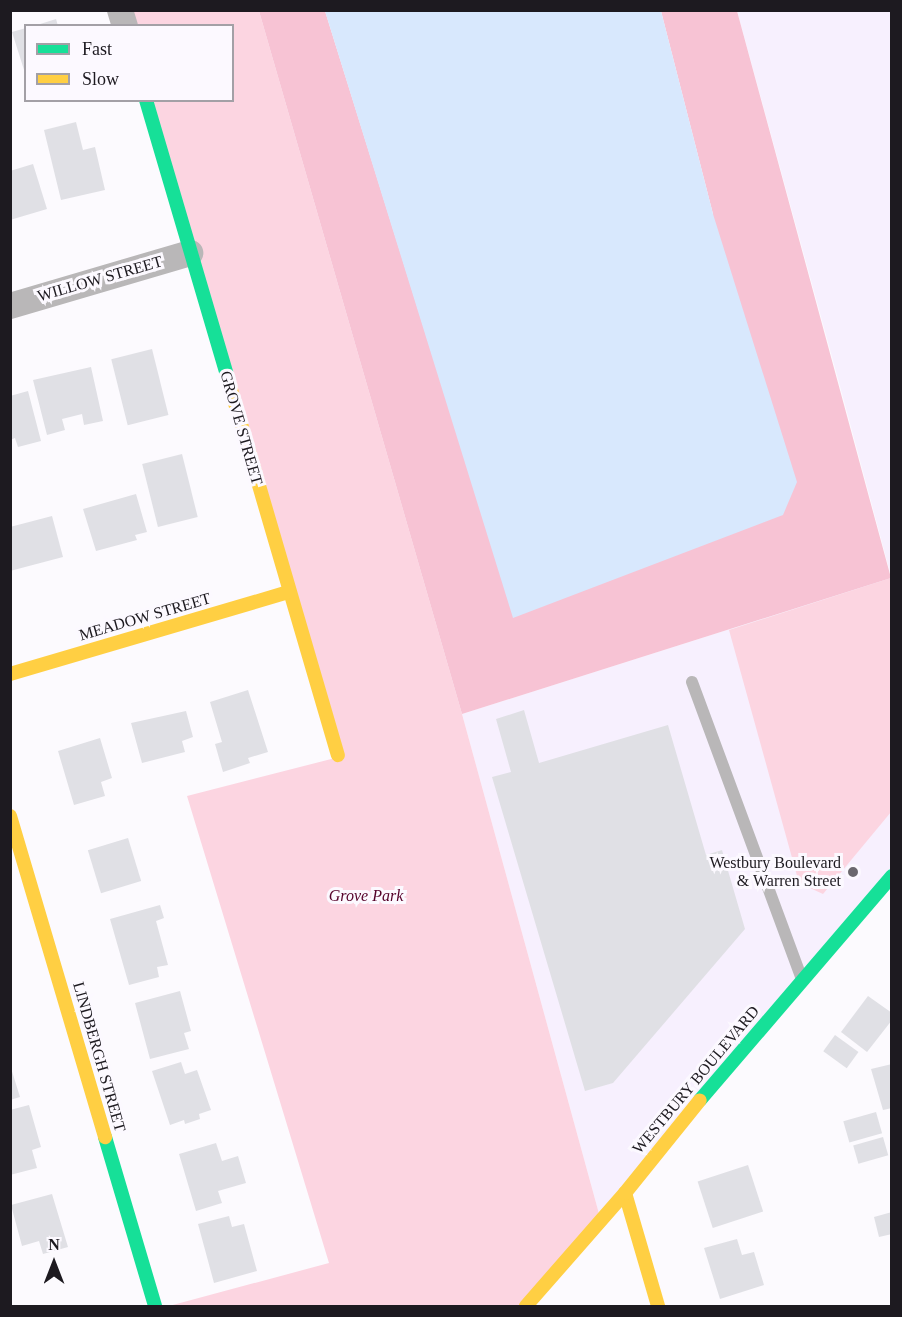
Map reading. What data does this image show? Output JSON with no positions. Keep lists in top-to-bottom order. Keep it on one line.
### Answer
{"streets":{"street":["WILLOW STREET","GROVE STREET","MEADOW STREET","LINDBERGH STREET","WESTBURY BOULEVARD"]},"crossings":[["WILLOW STREET","GROVE STREET"],["GROVE STREET","MEADOW STREET"]],"parks":["Grove Park"],"places":["Westbury Boulevard & Warren Street"],"legend":["Fast","Slow"],"north":"top"}
